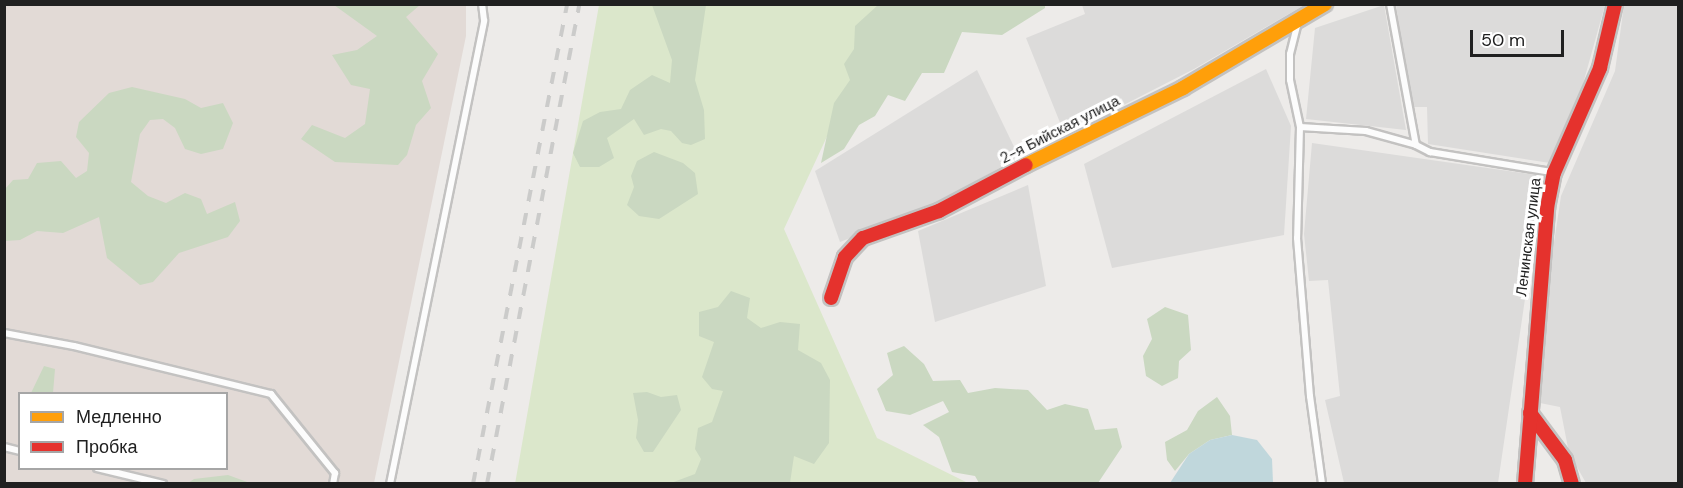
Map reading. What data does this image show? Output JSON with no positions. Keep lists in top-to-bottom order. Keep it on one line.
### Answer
{"streets":{"street":["2-я Бийская улица","Ленинская улица"]},"legend":["Медленно","Пробка"],"scale_bar":"50 m"}
